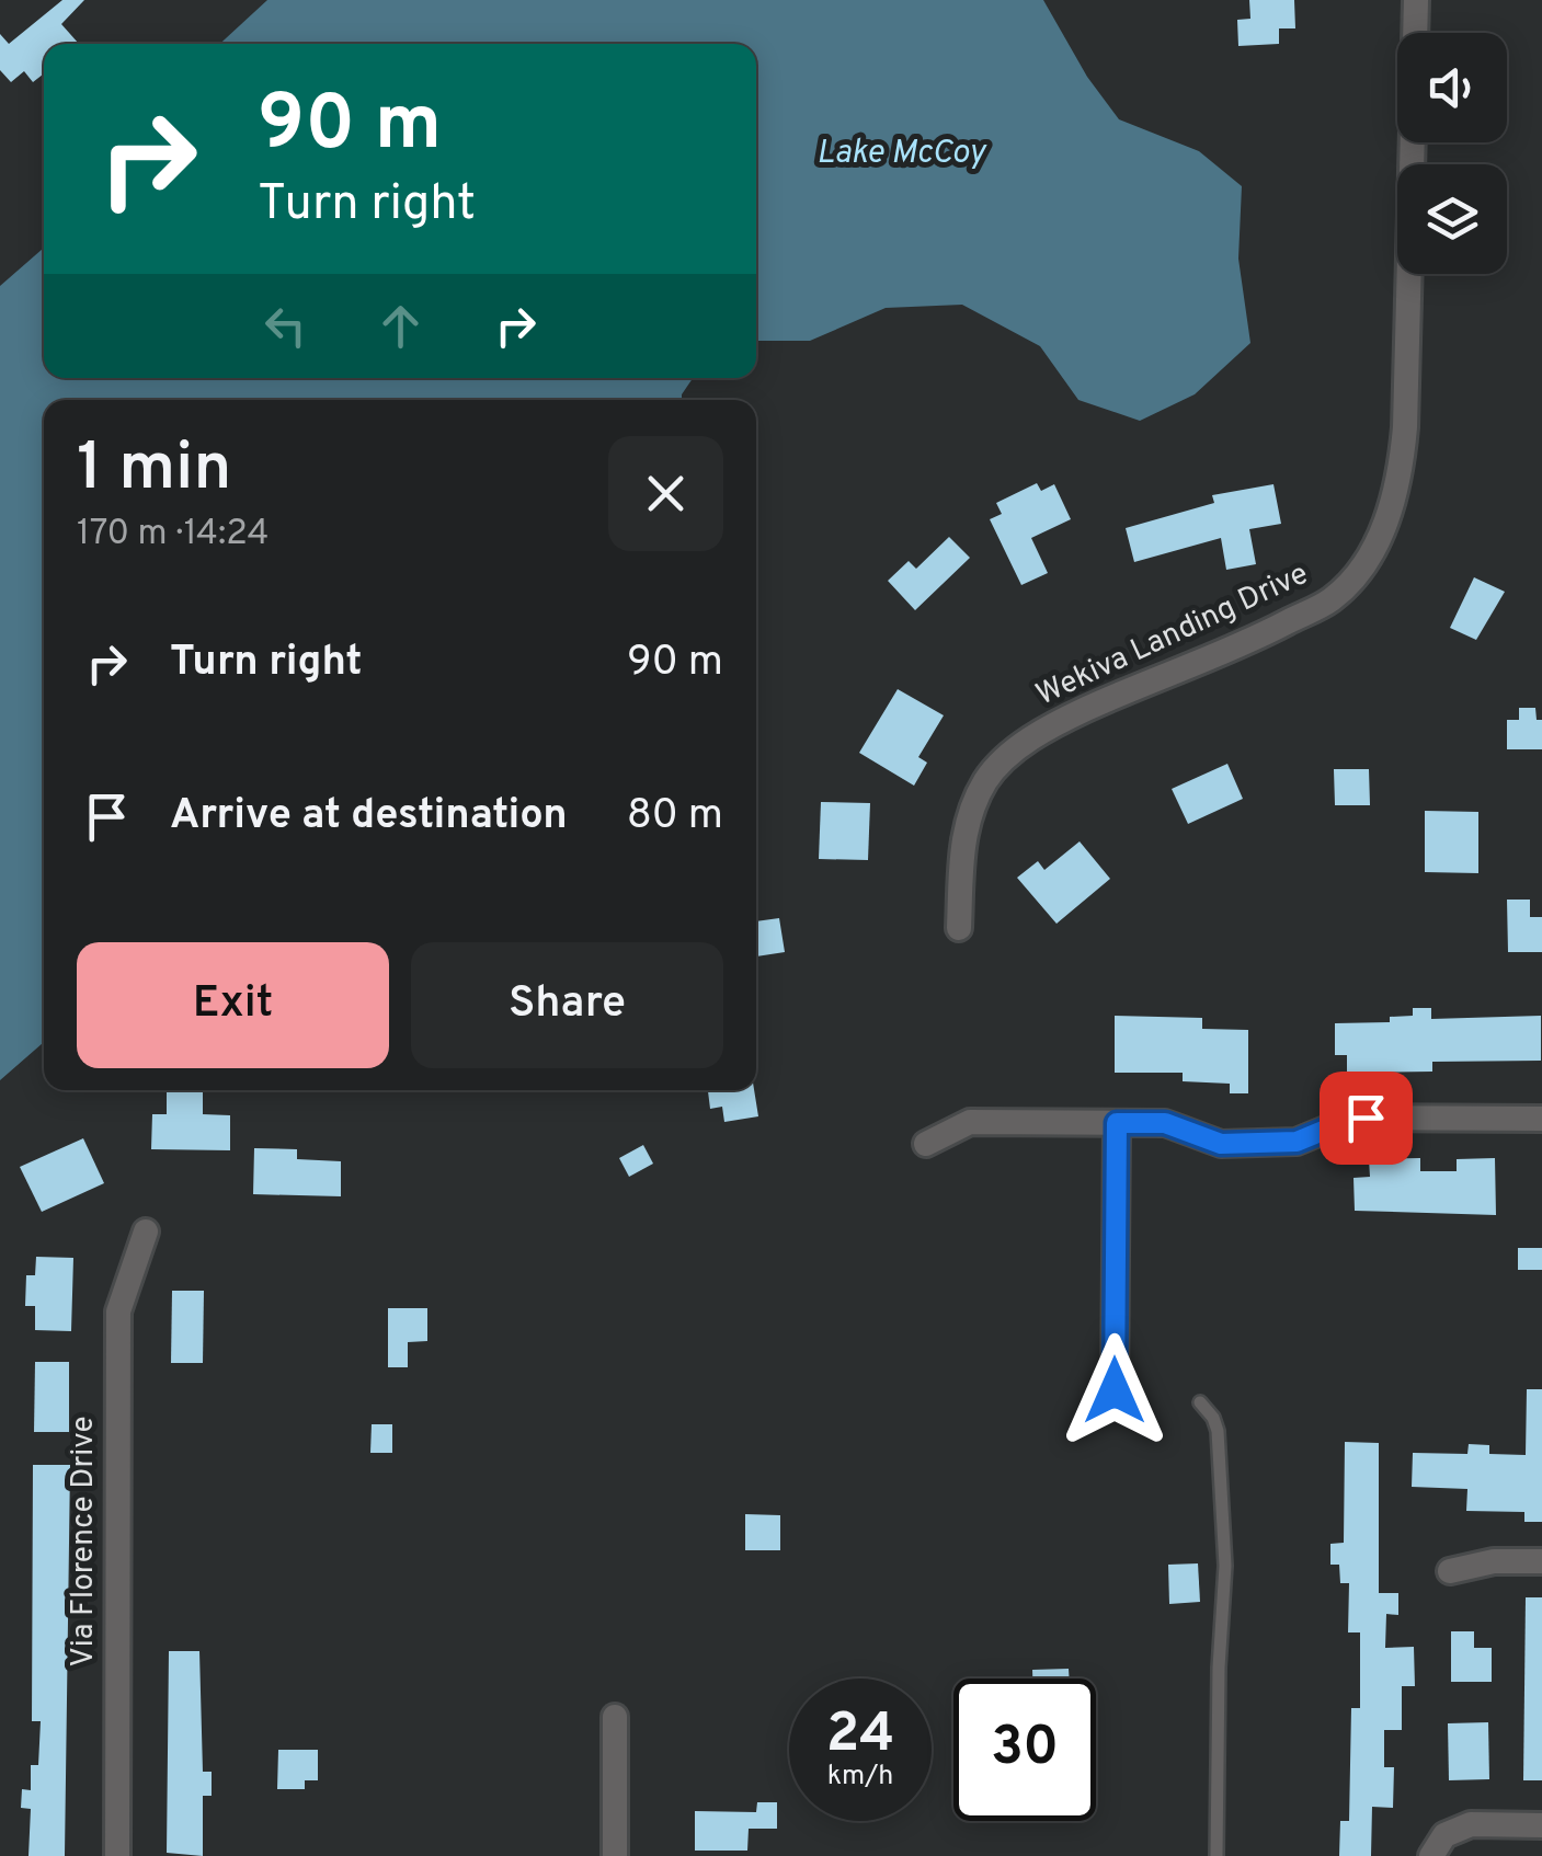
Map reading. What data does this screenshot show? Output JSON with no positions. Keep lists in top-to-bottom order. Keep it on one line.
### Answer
{"streets":{"street":["Wekiva Landing Drive","Via Florence Drive"]},"water":["Lake McCoy"],"page":{"turn":["90 m","Turn right"],"heading":["1 min","170 m · 14:24"],"list":[{"name":"Turn right","value":"90 m"},{"name":"Arrive at destination","value":"80 m"}],"buttons":["Exit","Share"],"speed":"24 km/h","limit":"30"}}
